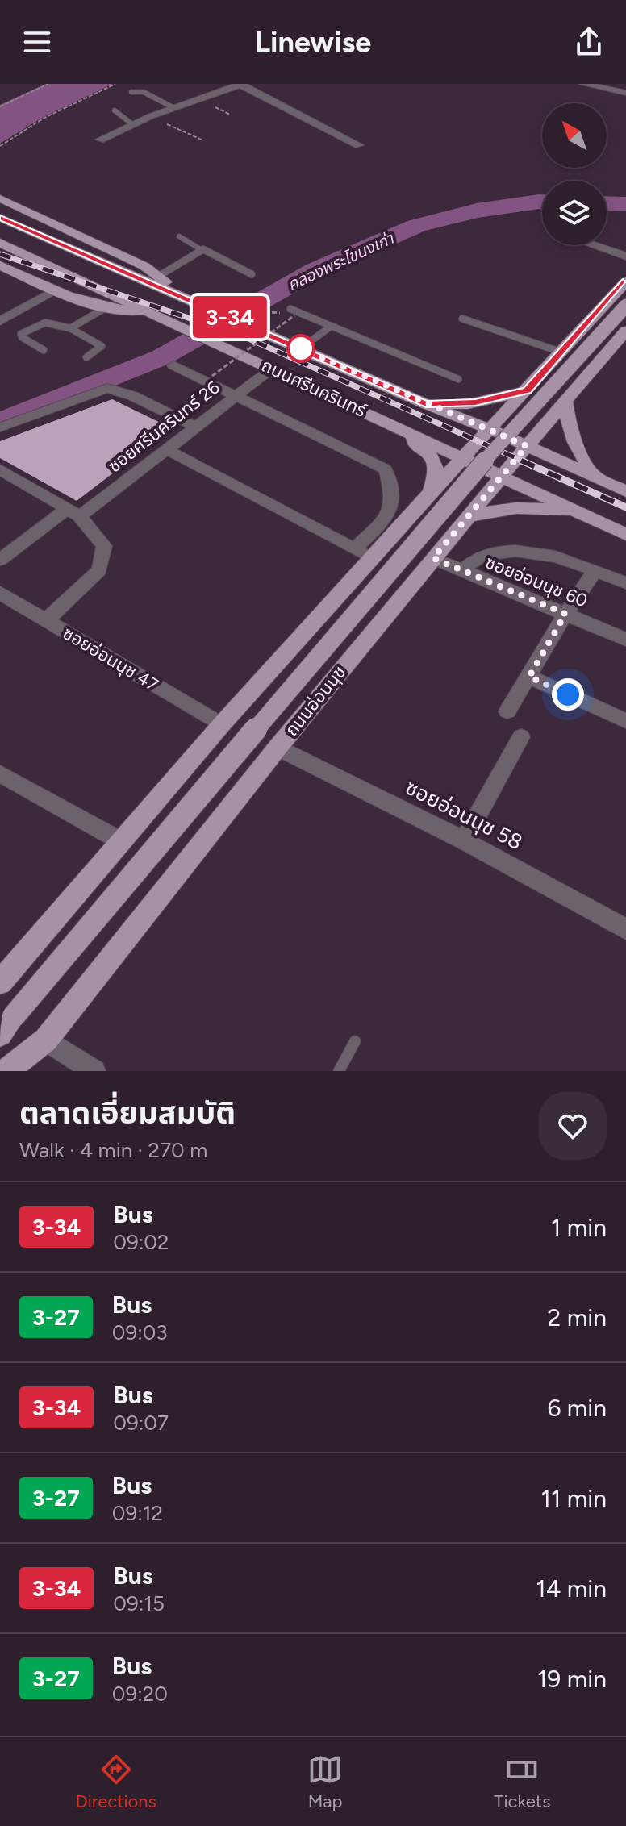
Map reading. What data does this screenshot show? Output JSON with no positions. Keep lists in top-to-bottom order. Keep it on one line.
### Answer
{"streets":{"main road":["ถนนศรีนครินทร์","ถนนอ่อนนุช"],"street":["ซอยศรีนครินทร์ 26","ซอยอ่อนนุช 60","ซอยอ่อนนุช 47","ซอยอ่อนนุช 58"]},"crossings":[["ถนนศรีนครินทร์","ซอยศรีนครินทร์ 26"],["ถนนศรีนครินทร์","ถนนอ่อนนุช"],["ซอยอ่อนนุช 60","ถนนอ่อนนุช"],["ถนนอ่อนนุช","ซอยอ่อนนุช 58"]],"water":["คลองพระโขนงเก่า"],"lines":["bus line 3-34"],"north":"top left","page":{"header":"Linewise","on_map":"3-34","heading":["ตลาดเอี่ยมสมบัติ","Walk · 4 min · 270 m"],"list":[{"mark":"3-34","name":"Bus","note":"09:02","value":"1 min"},{"mark":"3-27","name":"Bus","note":"09:03","value":"2 min"},{"mark":"3-34","name":"Bus","note":"09:07","value":"6 min"},{"mark":"3-27","name":"Bus","note":"09:12","value":"11 min"},{"mark":"3-34","name":"Bus","note":"09:15","value":"14 min"},{"mark":"3-27","name":"Bus","note":"09:20","value":"19 min"}],"tabs":["Directions","Map","Tickets"]}}
